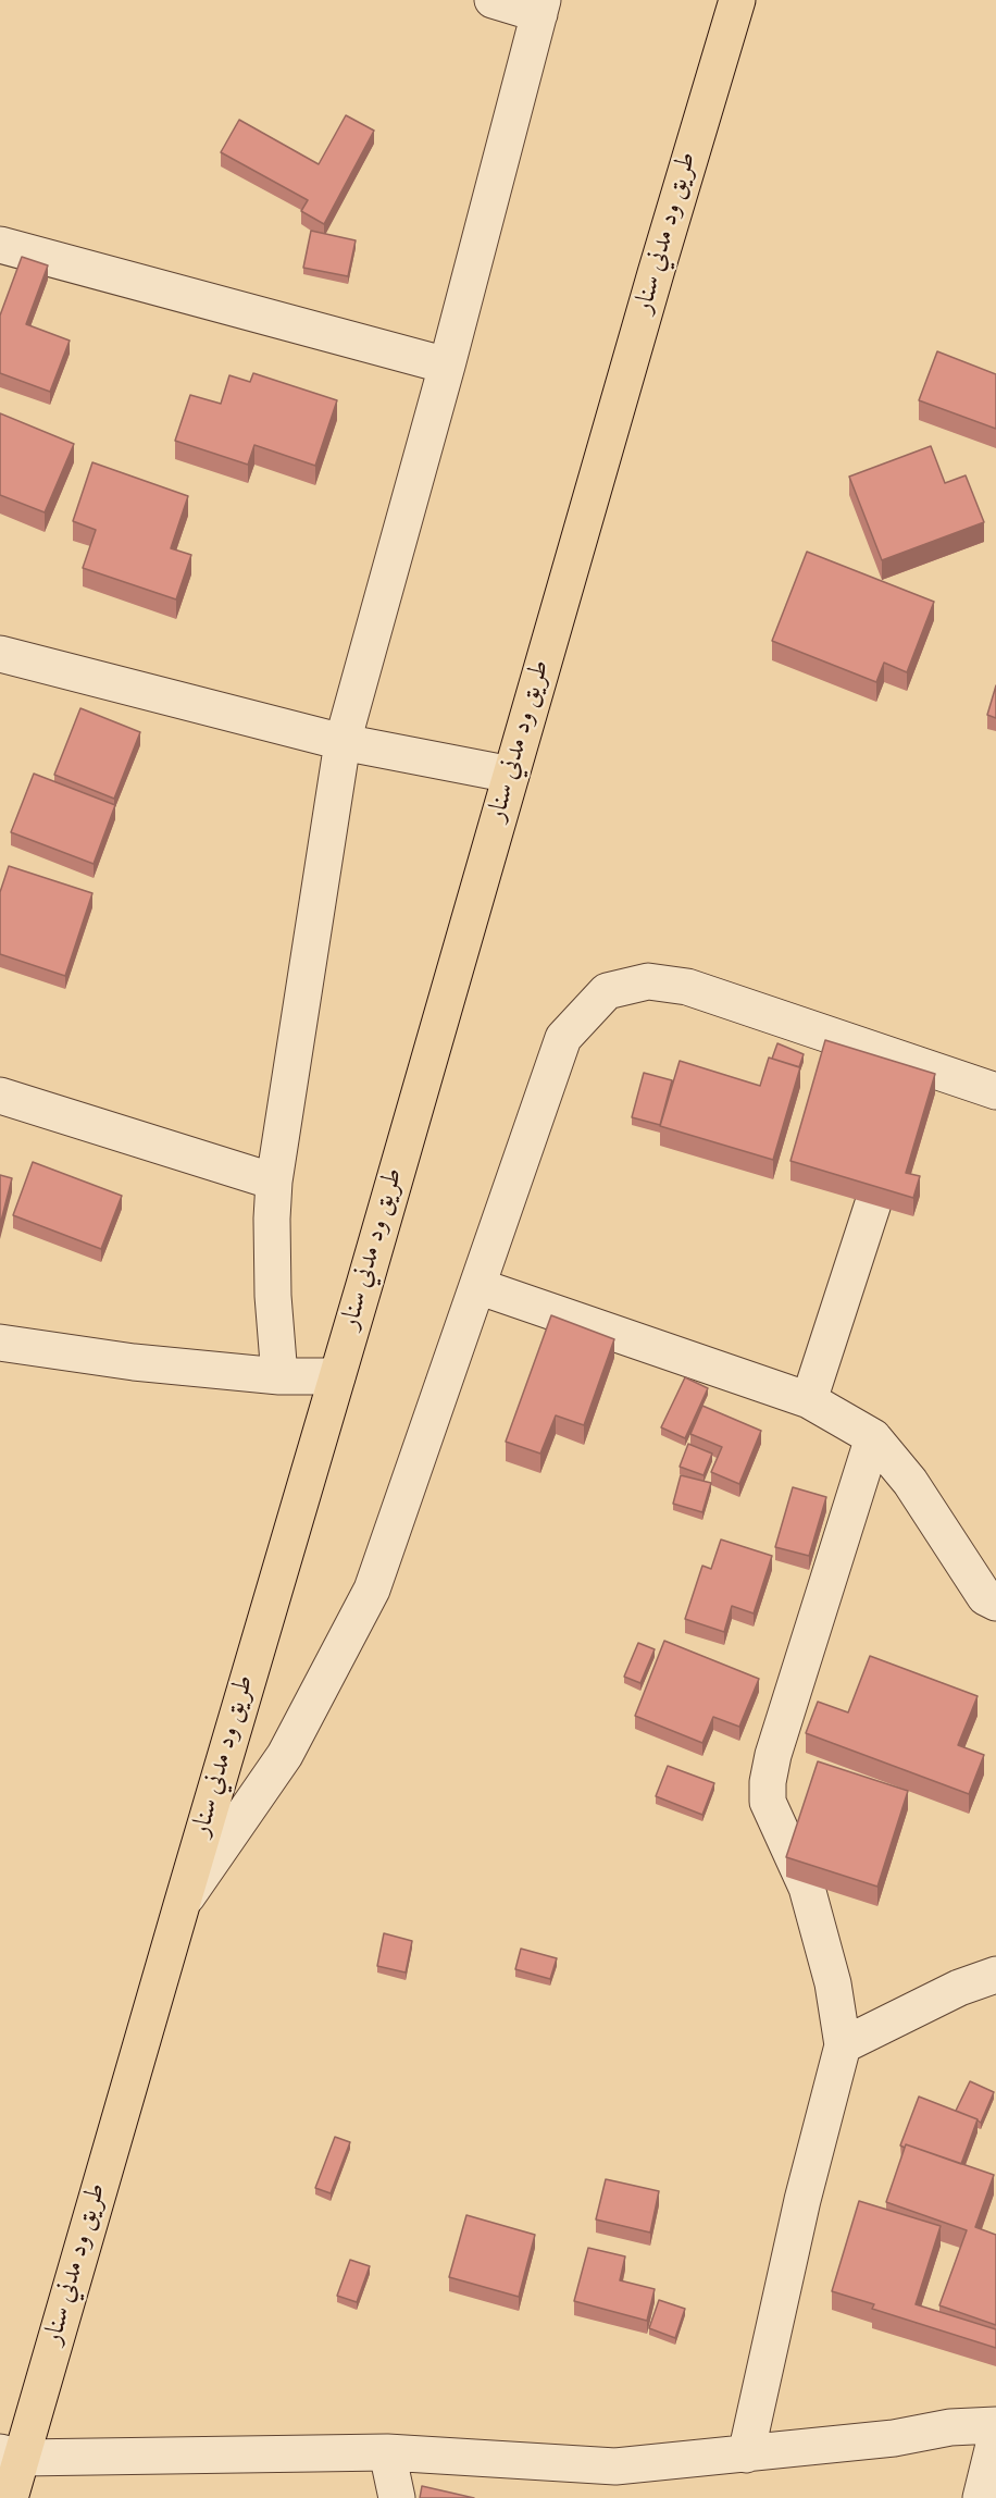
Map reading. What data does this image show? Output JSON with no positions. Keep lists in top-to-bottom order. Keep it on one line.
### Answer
{"streets":{"highway":["طريق ود مدني سنار"]}}
